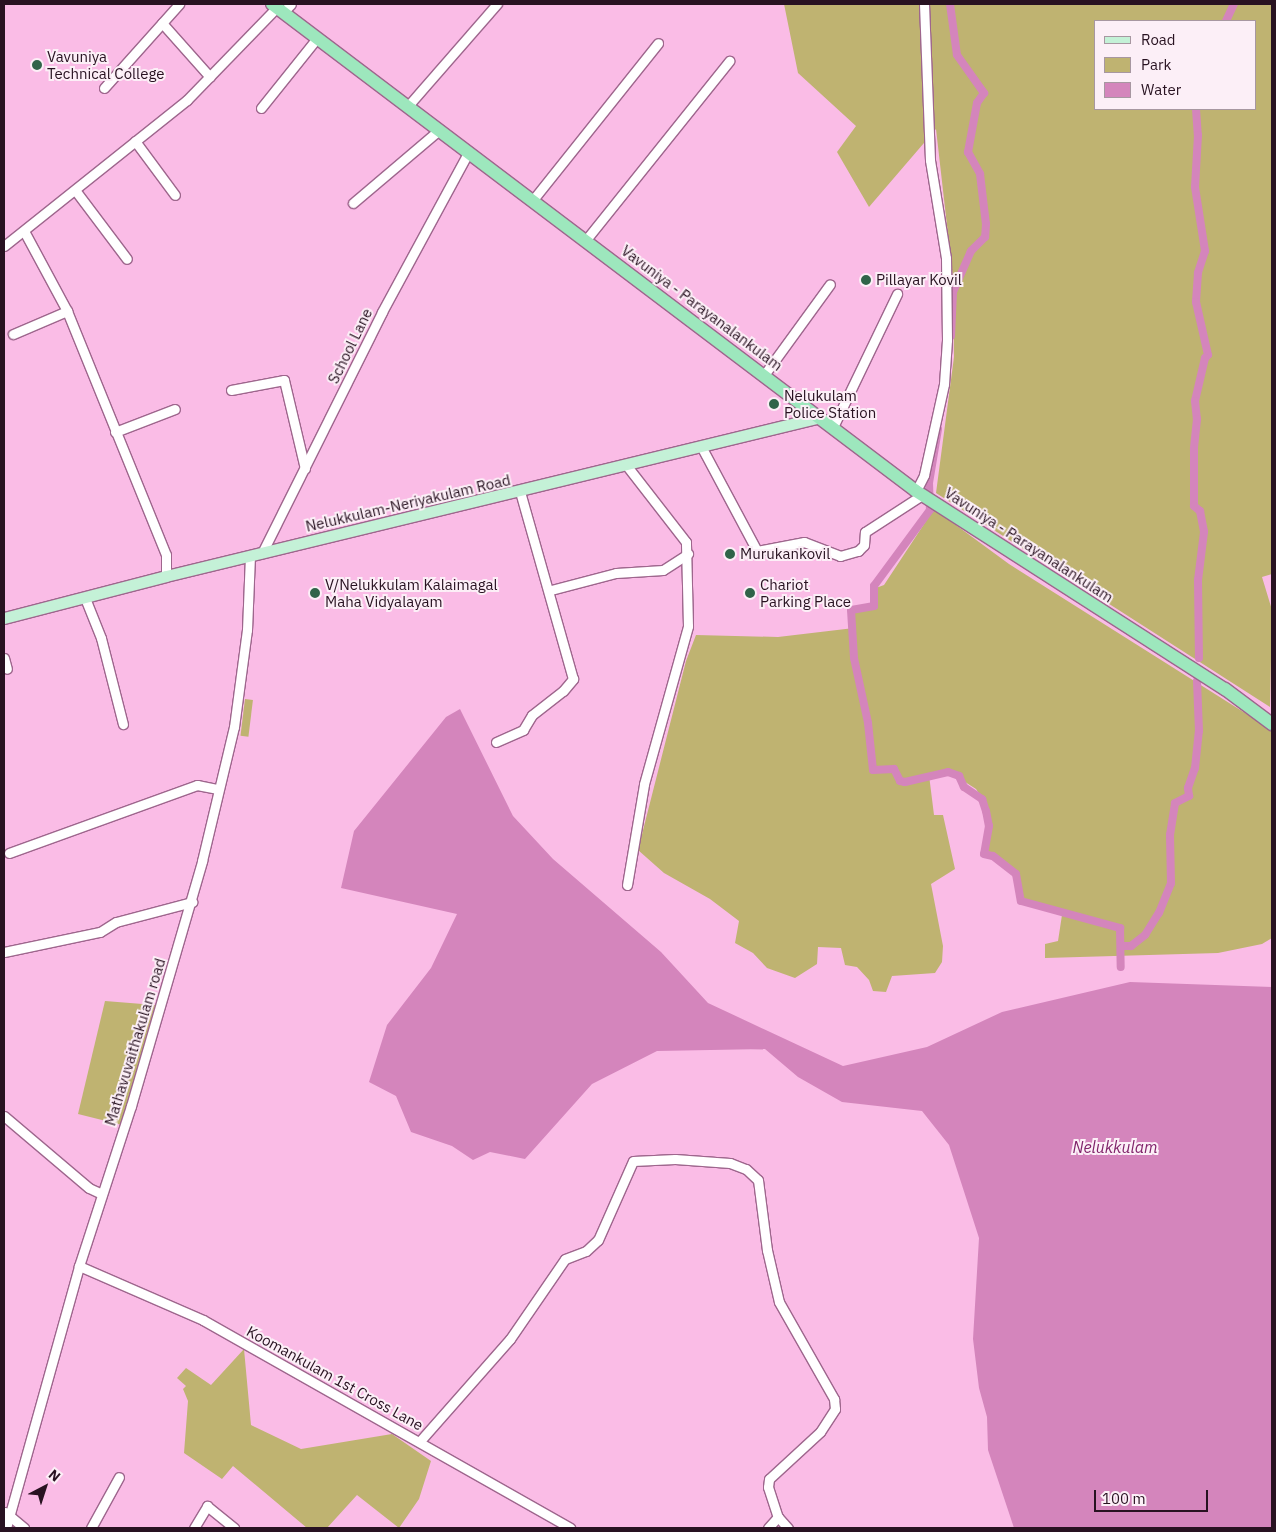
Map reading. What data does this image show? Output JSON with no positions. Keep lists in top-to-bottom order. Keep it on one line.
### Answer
{"streets":{"highway":["Vavuniya - Parayanalankulam"],"main road":["Nelukkulam-Neriyakulam Road"],"street":["School Lane","Mathavuvaithakulam road","Koomankulam 1st Cross Lane"]},"crossings":[["Vavuniya - Parayanalankulam","School Lane"],["Vavuniya - Parayanalankulam","Nelukkulam-Neriyakulam Road"],["School Lane","Nelukkulam-Neriyakulam Road"],["Nelukkulam-Neriyakulam Road","Mathavuvaithakulam road"],["Mathavuvaithakulam road","Koomankulam 1st Cross Lane"]],"water":["Nelukkulam"],"places":["Vavuniya Technical College","Pillayar Kovil","Nelukulam Police Station","Murukankovil","V/Nelukkulam Kalaimagal Maha Vidyalayam","Chariot Parking Place"],"legend":["Road","Park","Water"],"scale_bar":"100 m","north":"top right"}
